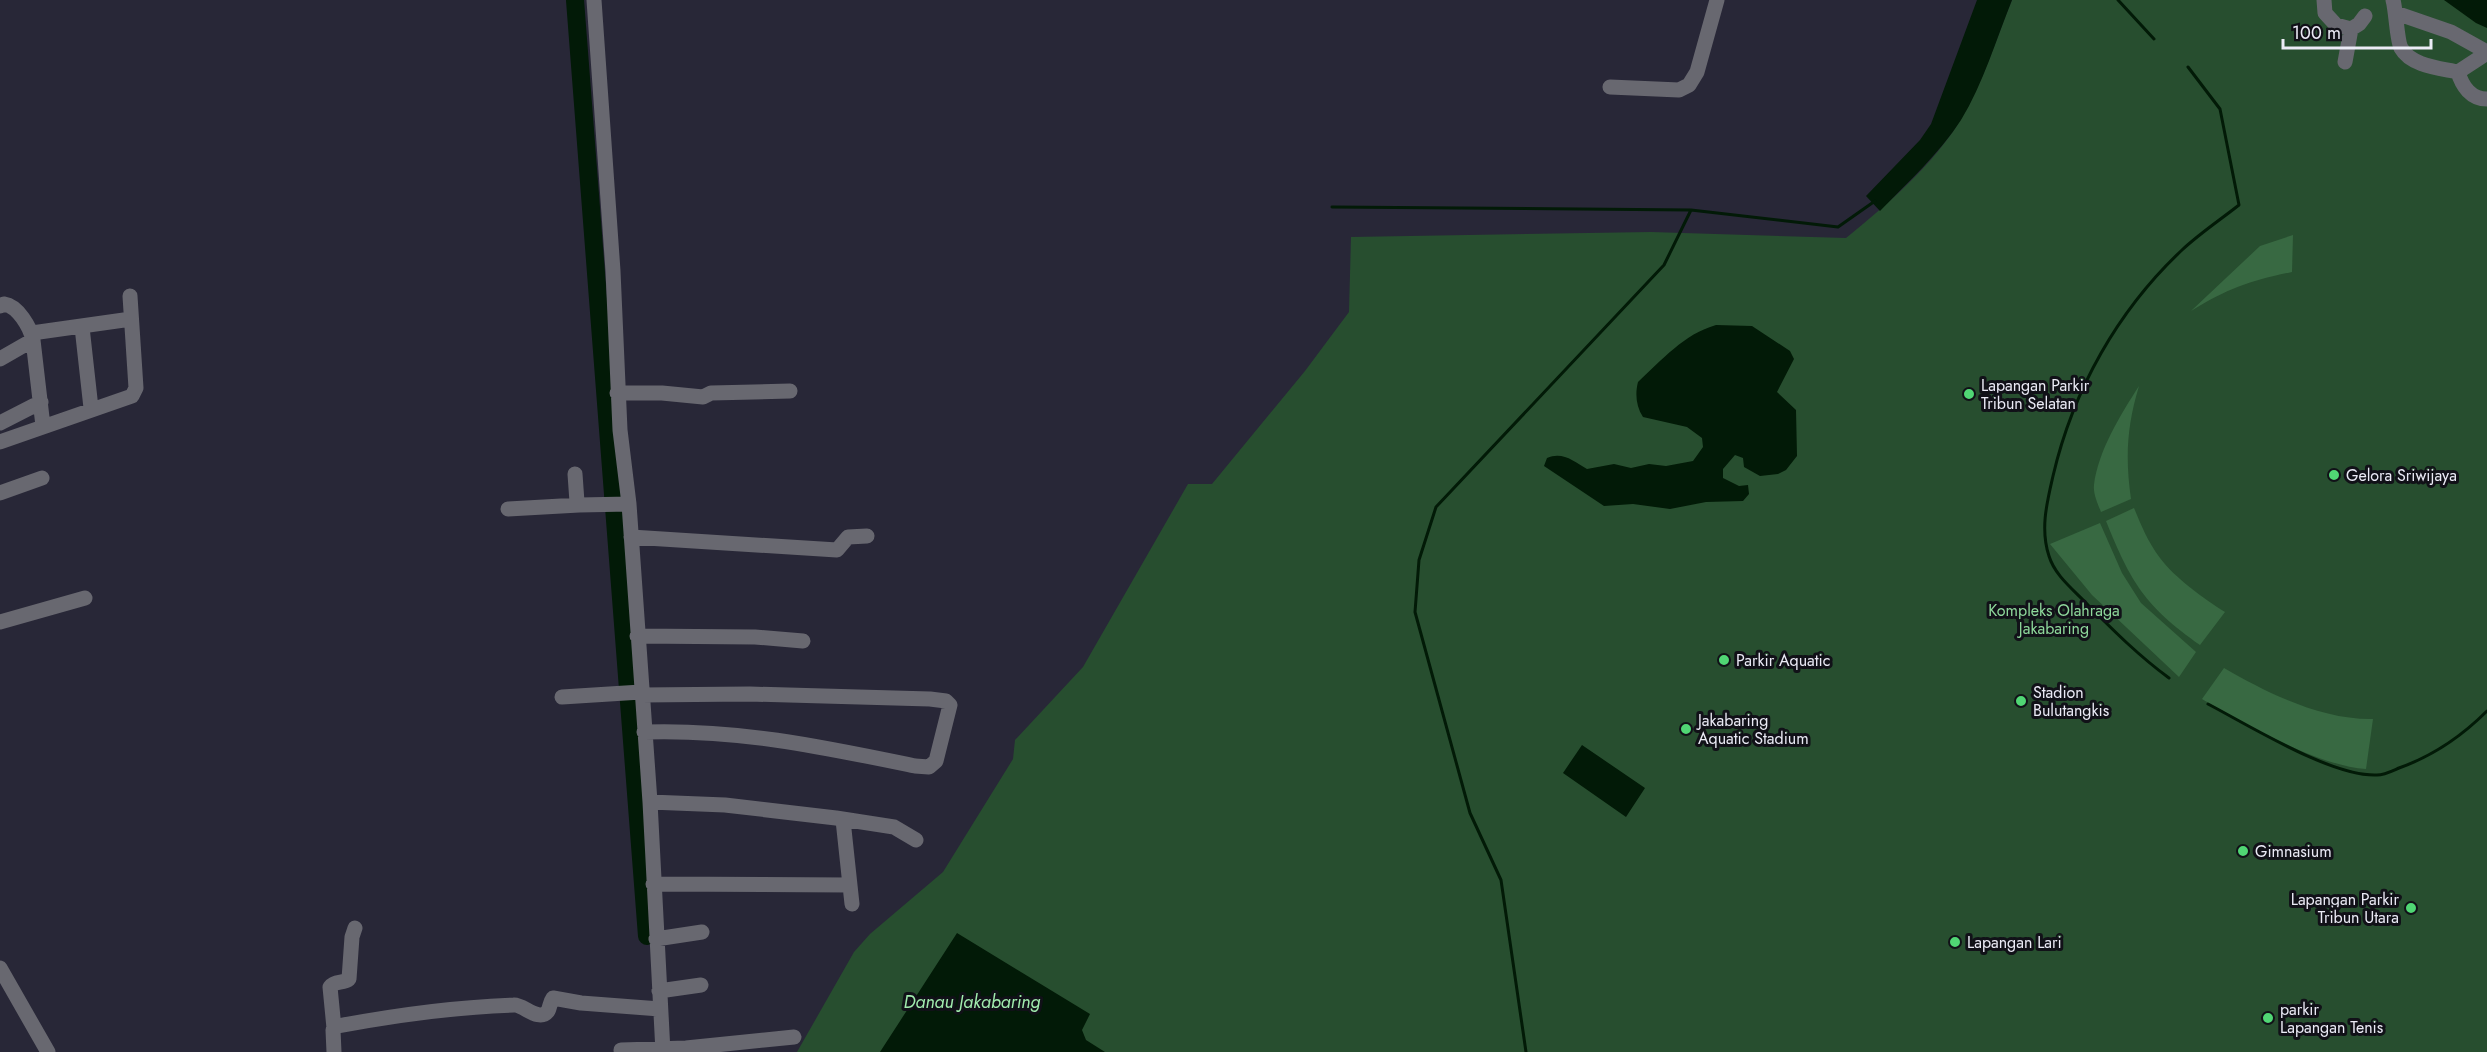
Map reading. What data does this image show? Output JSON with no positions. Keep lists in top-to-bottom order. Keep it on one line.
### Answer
{"water":["Danau Jakabaring"],"parks":["Kompleks Olahraga Jakabaring"],"places":["Lapangan Parkir Tribun Selatan","Gelora Sriwijaya","Parkir Aquatic","Stadion Bulutangkis","Jakabaring Aquatic Stadium","Gimnasium","Lapangan Parkir Tribun Utara","Lapangan Lari","parkir Lapangan Tenis"],"scale_bar":"100 m"}
